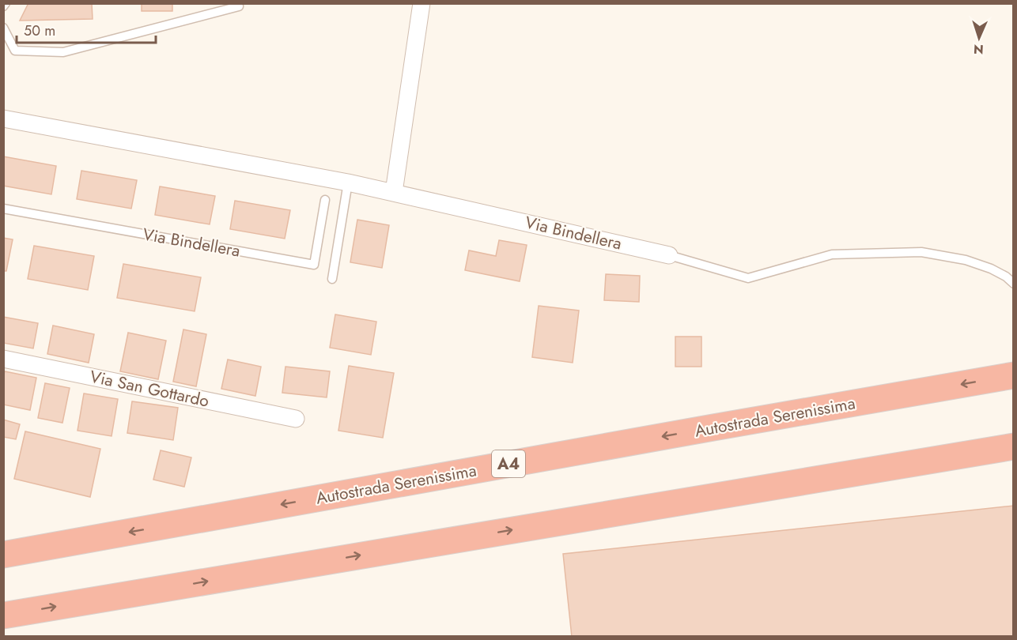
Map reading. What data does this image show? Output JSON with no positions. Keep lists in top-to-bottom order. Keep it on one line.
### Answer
{"streets":{"highway":["Autostrada Serenissima","A4"],"street":["Via Bindellera","Via San Gottardo"]},"scale_bar":"50 m","north":"bottom"}
